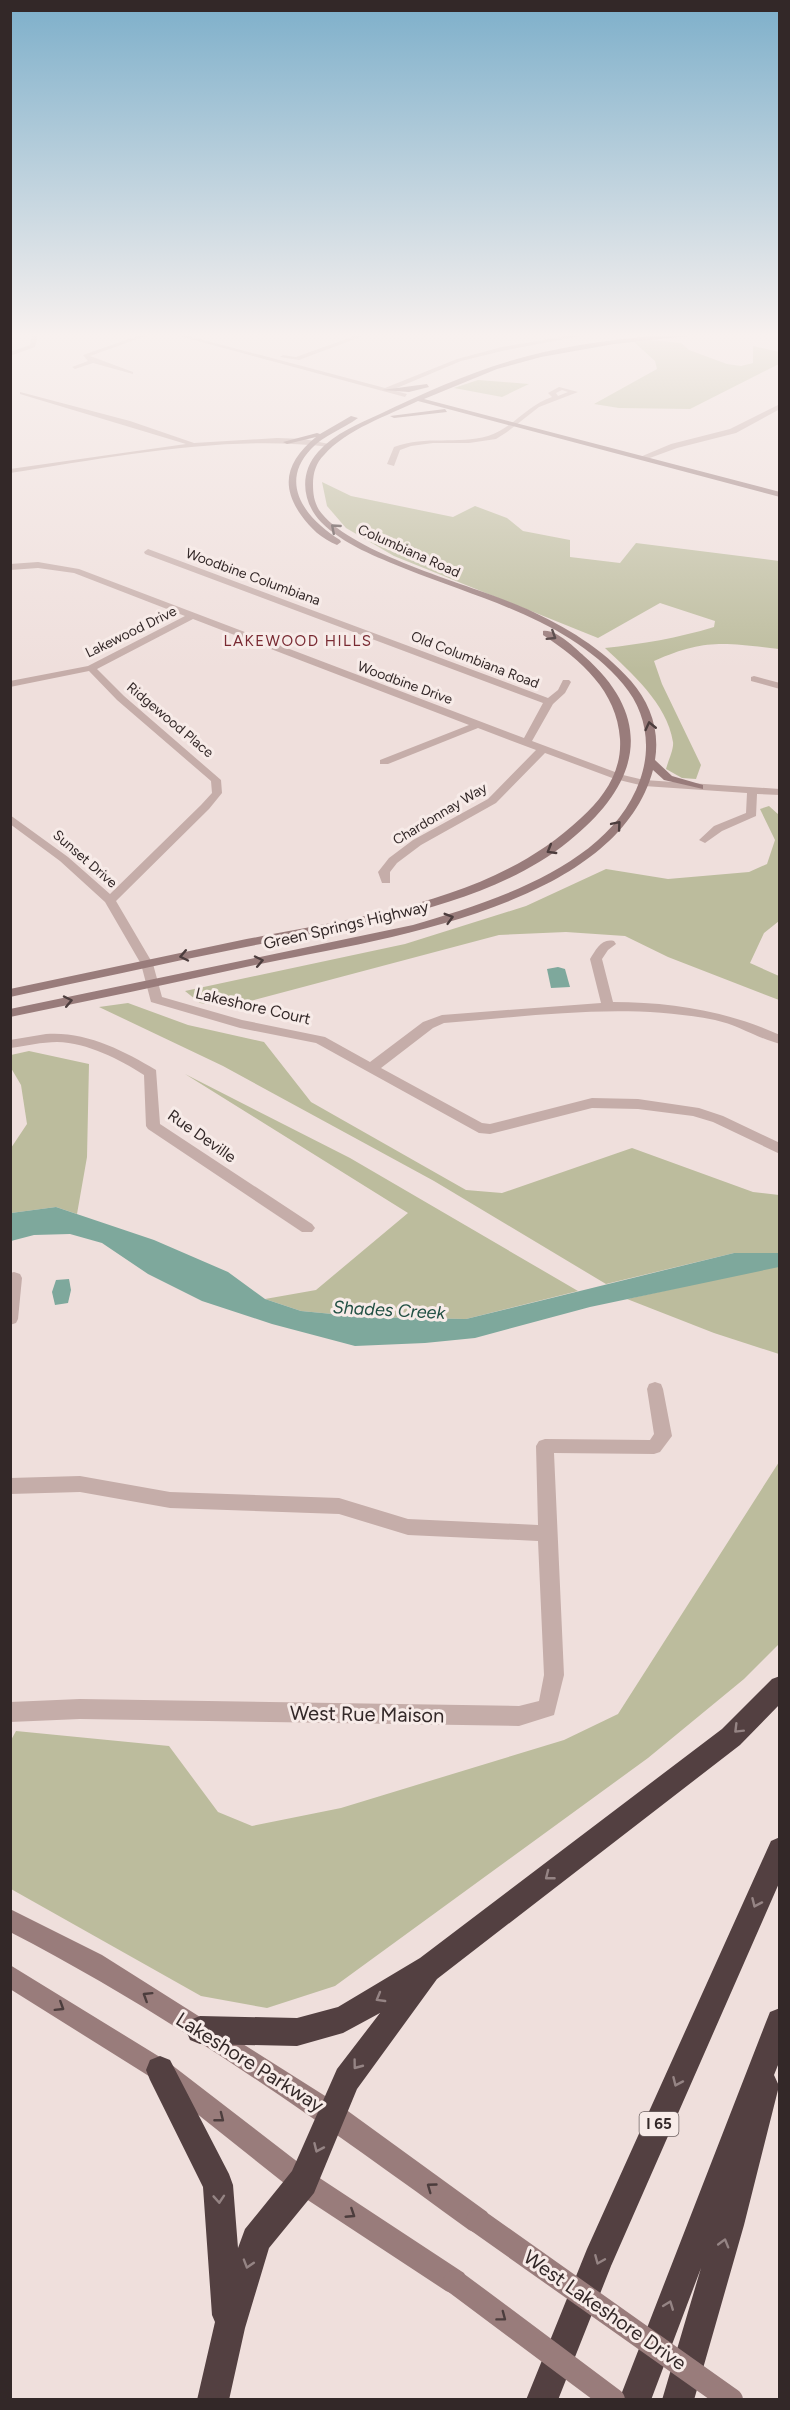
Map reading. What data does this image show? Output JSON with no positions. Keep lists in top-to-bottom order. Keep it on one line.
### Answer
{"streets":{"highway":["I 65"],"main road":["Columbiana Road","Green Springs Highway","Lakeshore Parkway","West Lakeshore Drive"],"street":["Woodbine Columbiana","Lakewood Drive","Old Columbiana Road","Woodbine Drive","Ridgewood Place","Chardonnay Way","Sunset Drive","Lakeshore Court","Rue Deville","West Rue Maison"]},"crossings":[["Columbiana Road","Woodbine Drive"],["Columbiana Road","Green Springs Highway"],["Woodbine Columbiana","Old Columbiana Road"],["Lakewood Drive","Woodbine Drive"],["Lakewood Drive","Ridgewood Place"],["Old Columbiana Road","Woodbine Drive"],["Woodbine Drive","Chardonnay Way"],["Woodbine Drive","Green Springs Highway"],["Ridgewood Place","Sunset Drive"],["Sunset Drive","Green Springs Highway"],["Sunset Drive","Lakeshore Court"],["Green Springs Highway","Lakeshore Court"],["Lakeshore Parkway","West Lakeshore Drive"]],"districts":["LAKEWOOD HILLS"],"water":["Shades Creek"]}
